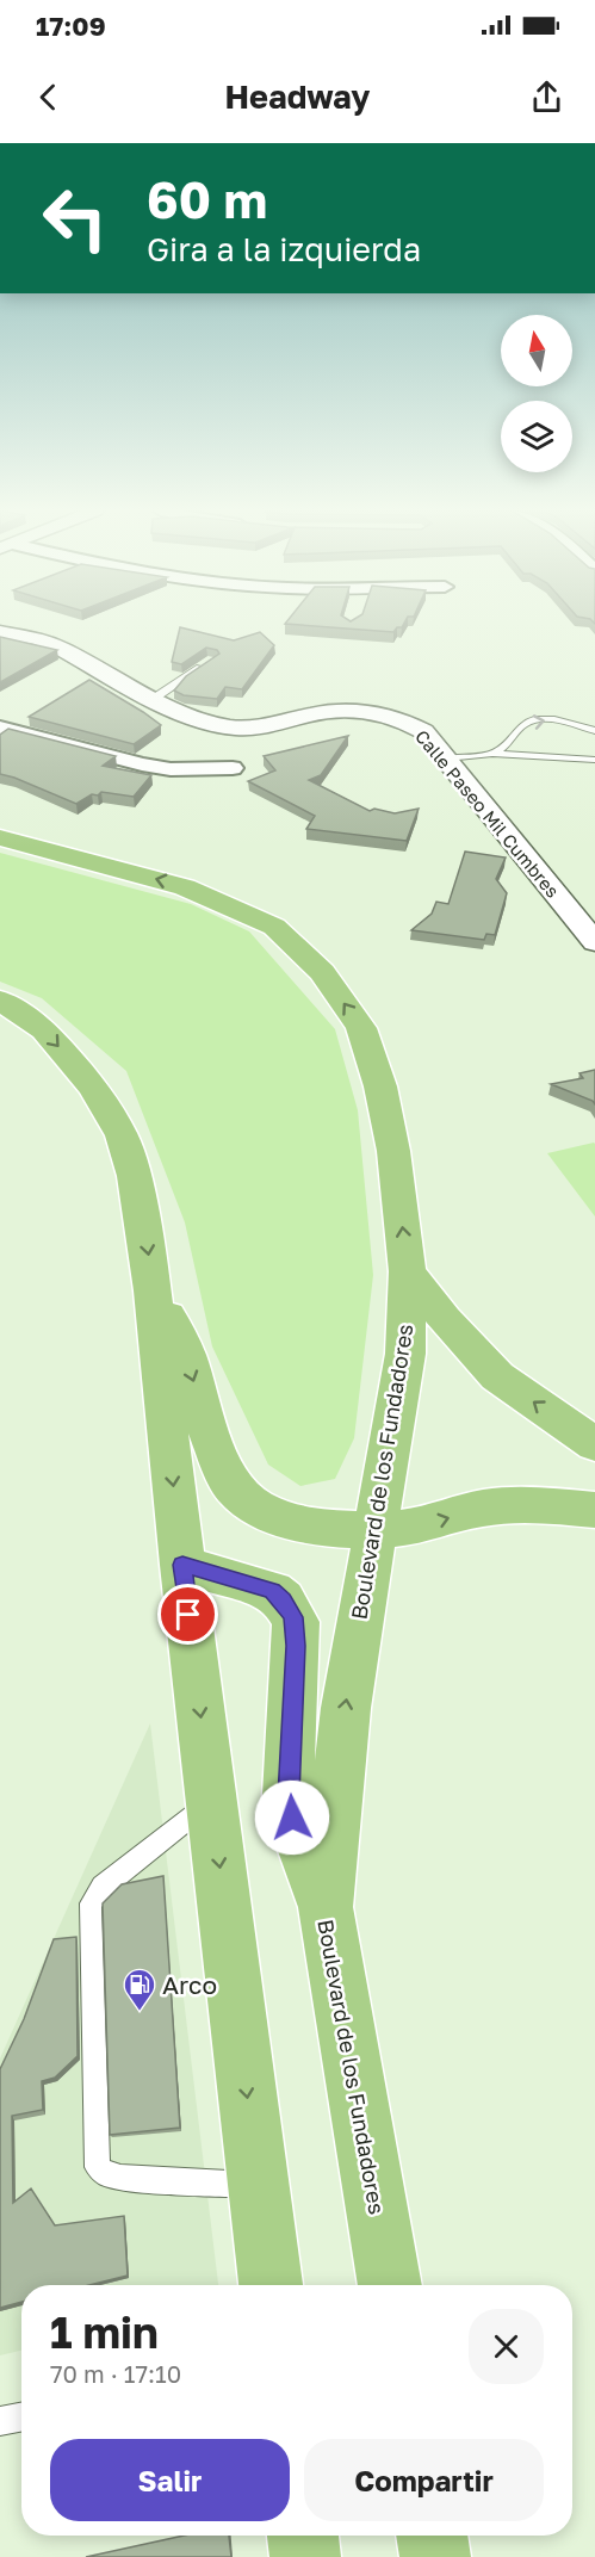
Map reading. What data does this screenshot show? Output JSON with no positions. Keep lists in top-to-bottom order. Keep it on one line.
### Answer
{"streets":{"main road":["Boulevard de los Fundadores"],"street":["Calle Paseo Mil Cumbres"]},"places":{"fuel station":["Arco"]},"north":"top","page":{"status":"17:09","header":"Headway","turn":["60 m","Gira a la izquierda"],"heading":["1 min","70 m · 17:10"],"buttons":["Salir","Compartir"]}}
